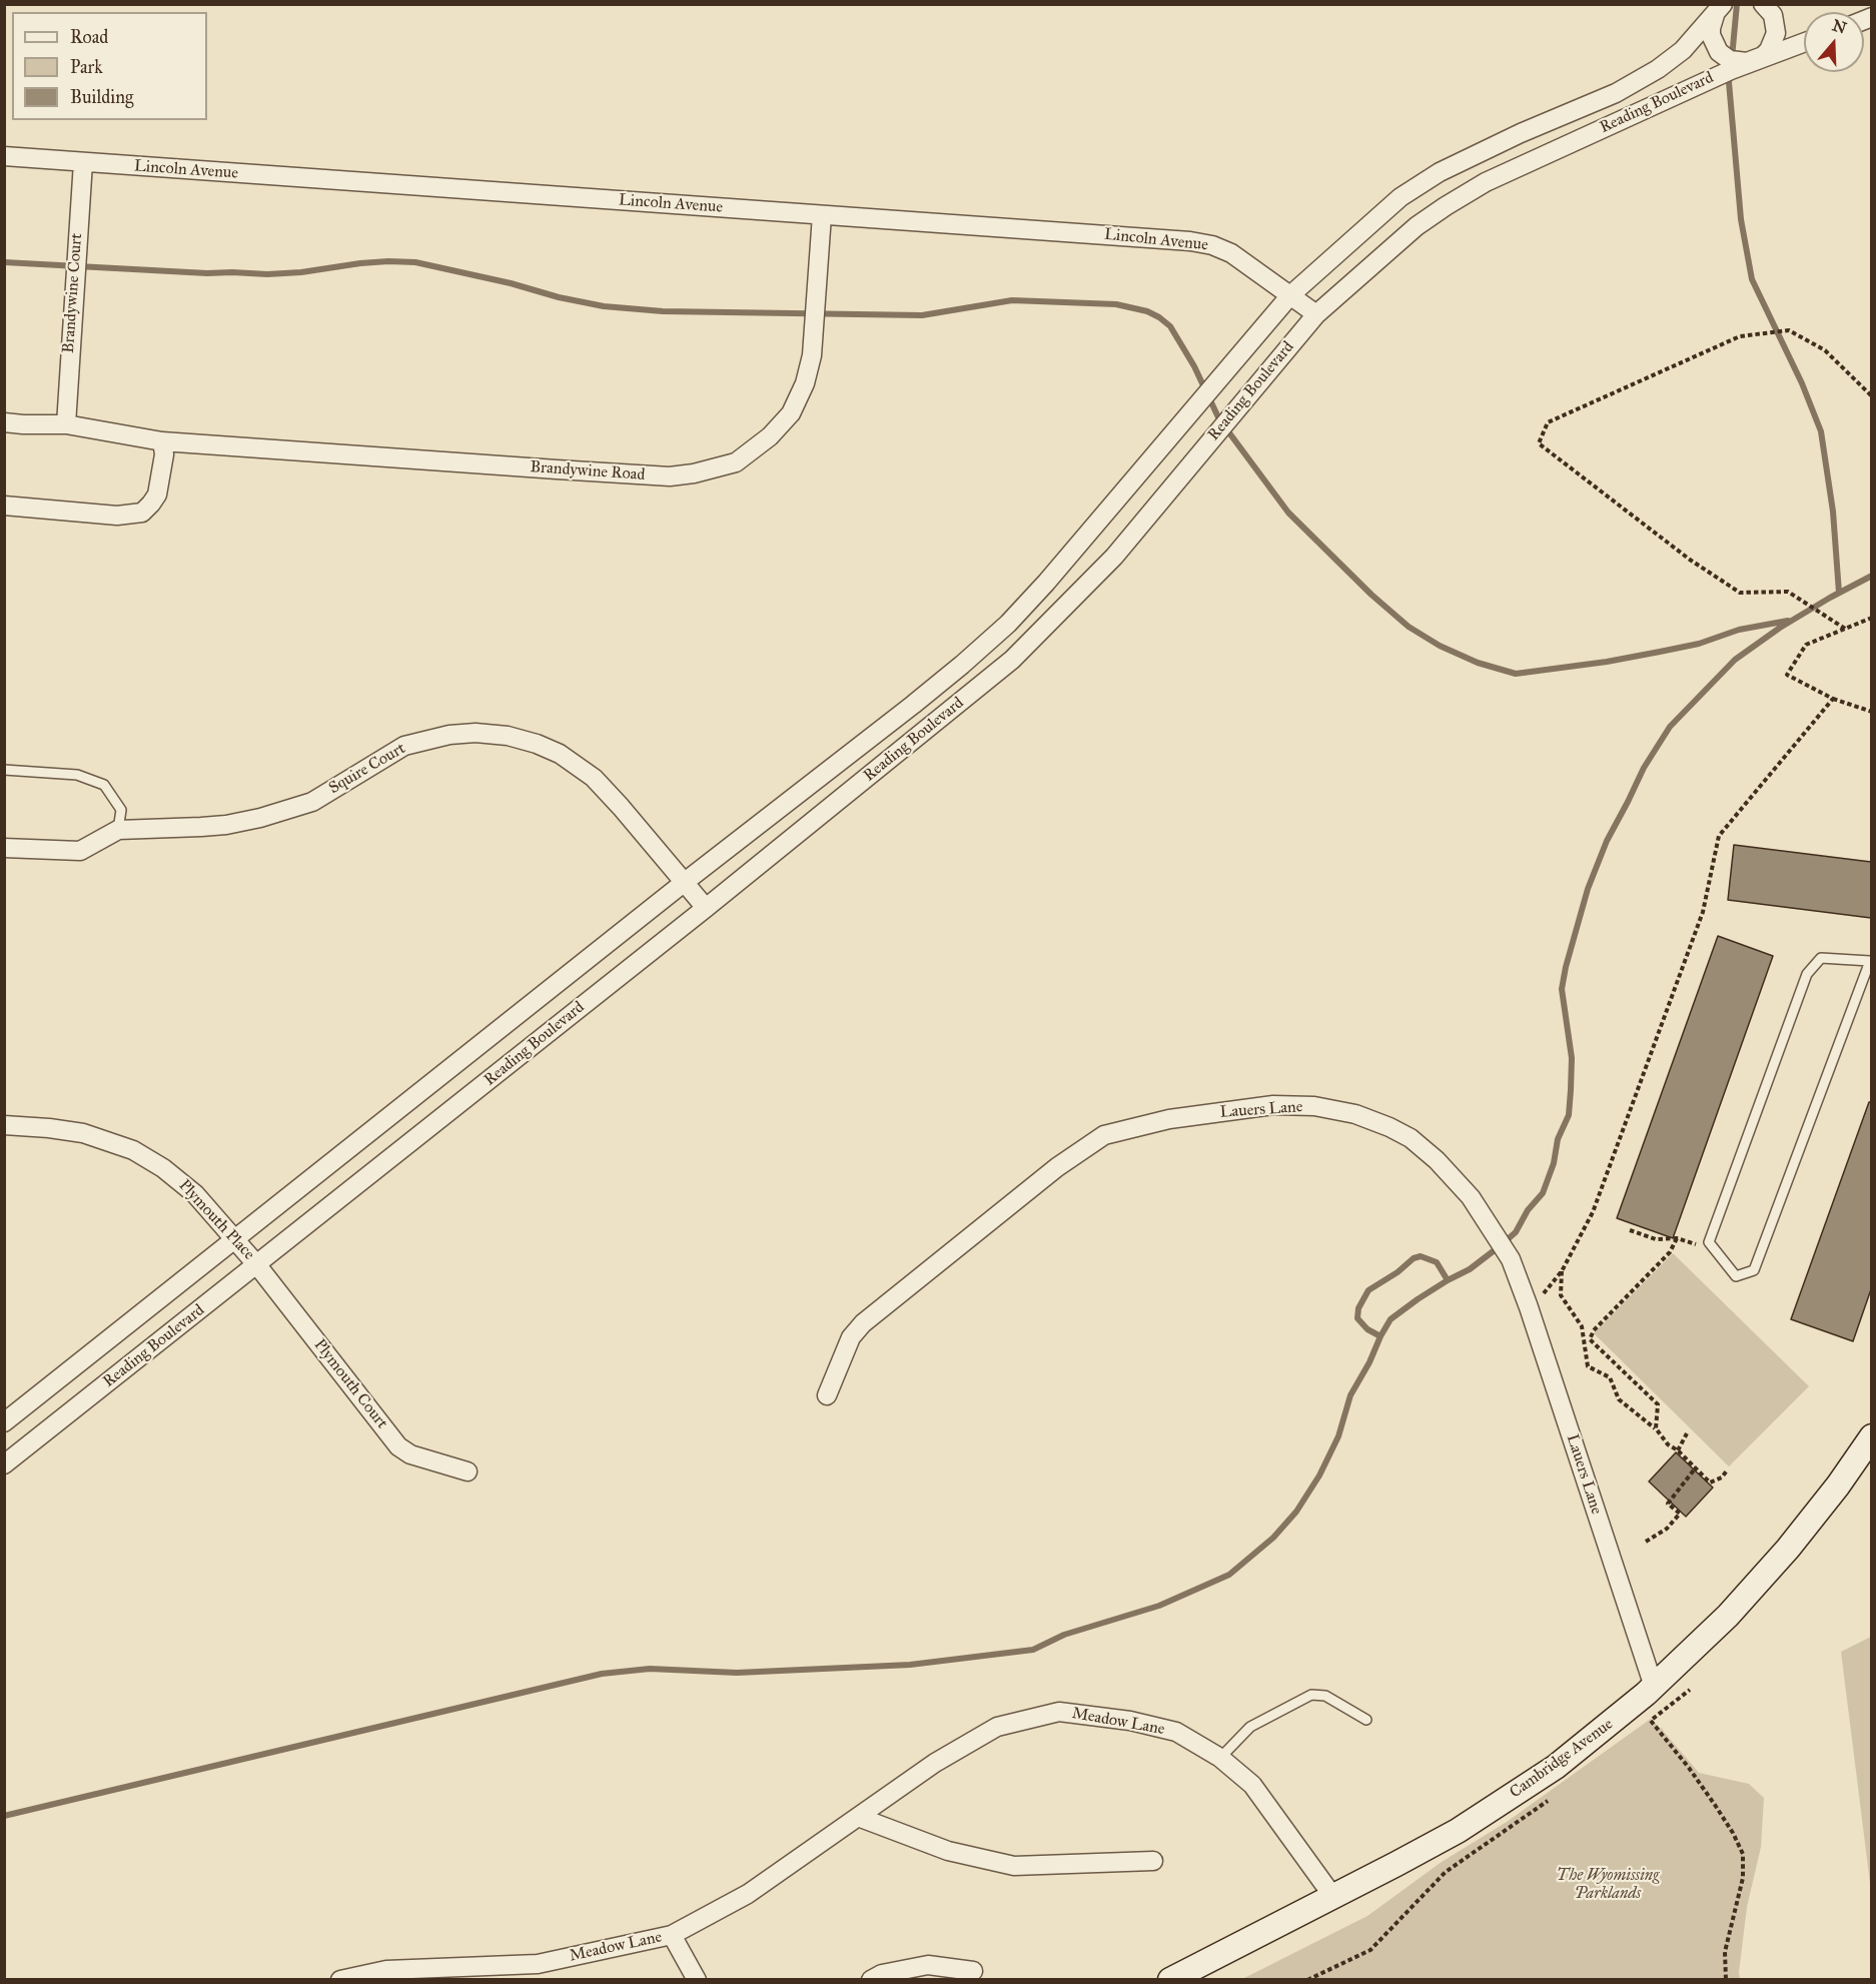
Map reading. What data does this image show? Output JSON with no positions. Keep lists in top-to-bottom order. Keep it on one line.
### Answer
{"streets":{"street":["Reading Boulevard","Lincoln Avenue","Brandywine Court","Brandywine Road","Squire Court","Lauers Lane","Plymouth Place","Plymouth Court","Meadow Lane","Cambridge Avenue"]},"crossings":[["Reading Boulevard","Lincoln Avenue"],["Reading Boulevard","Squire Court"],["Reading Boulevard","Plymouth Place"],["Reading Boulevard","Plymouth Court"],["Lincoln Avenue","Brandywine Court"],["Lincoln Avenue","Brandywine Road"],["Lauers Lane","Cambridge Avenue"],["Plymouth Place","Plymouth Court"],["Meadow Lane","Cambridge Avenue"]],"parks":["The Wyomissing Parklands"],"legend":["Road","Park","Building"],"north":"top"}
